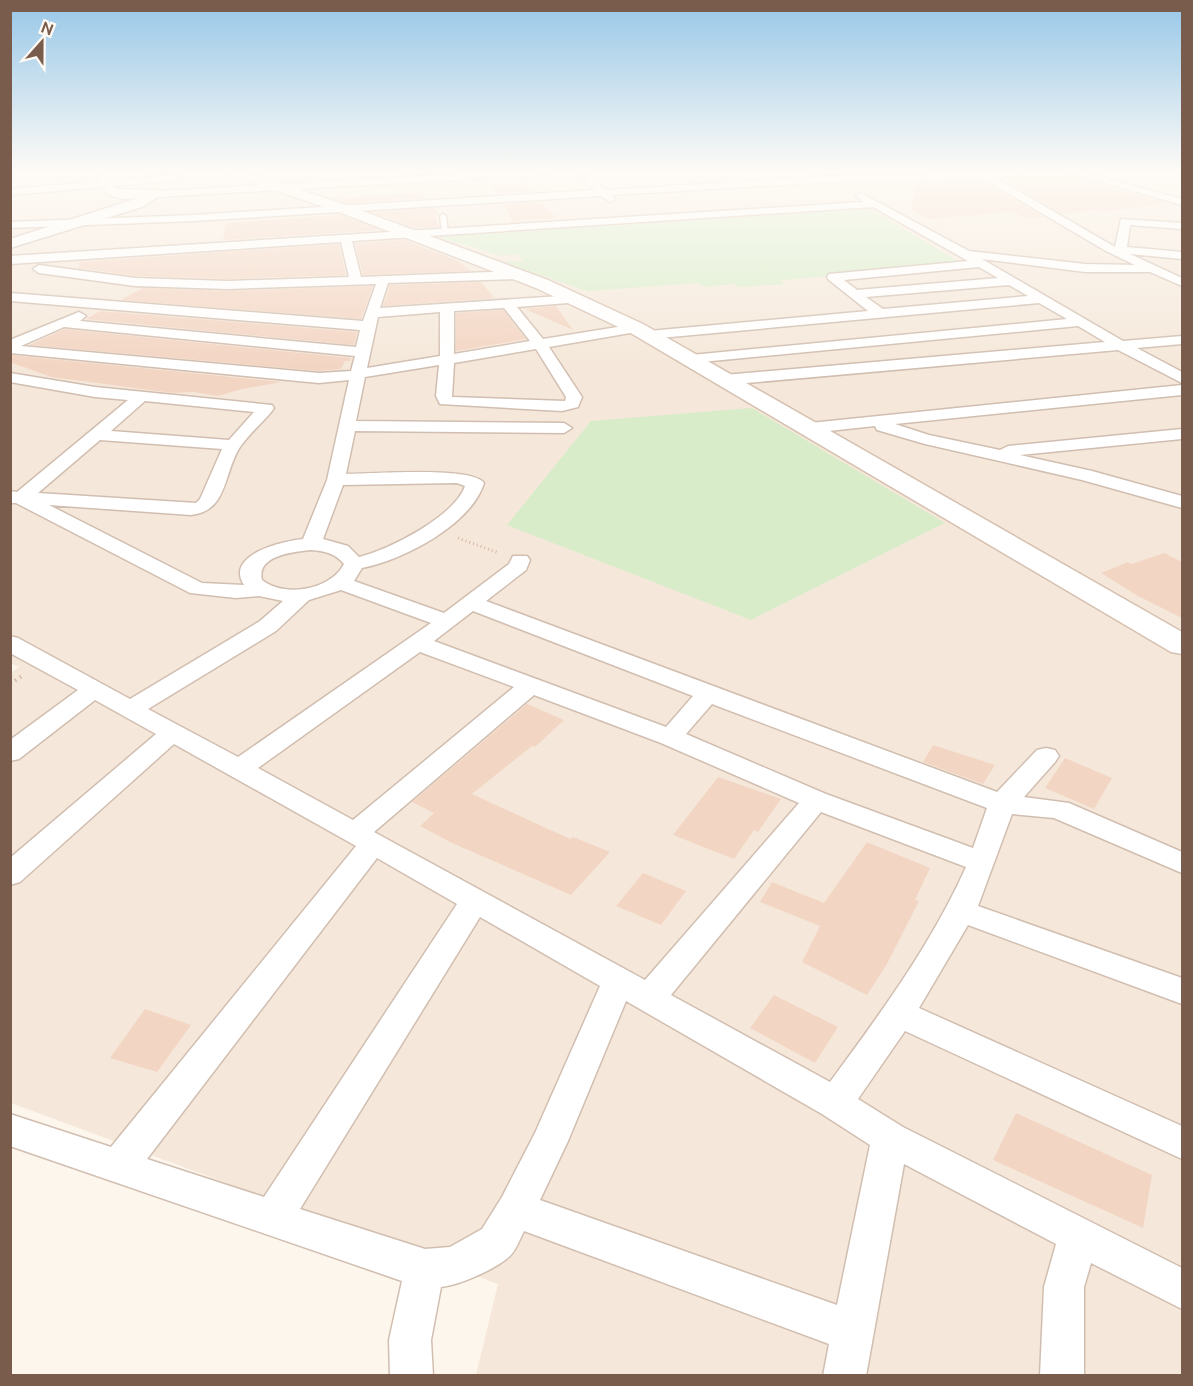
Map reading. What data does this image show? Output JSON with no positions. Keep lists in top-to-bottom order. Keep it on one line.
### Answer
{"north":"top"}
